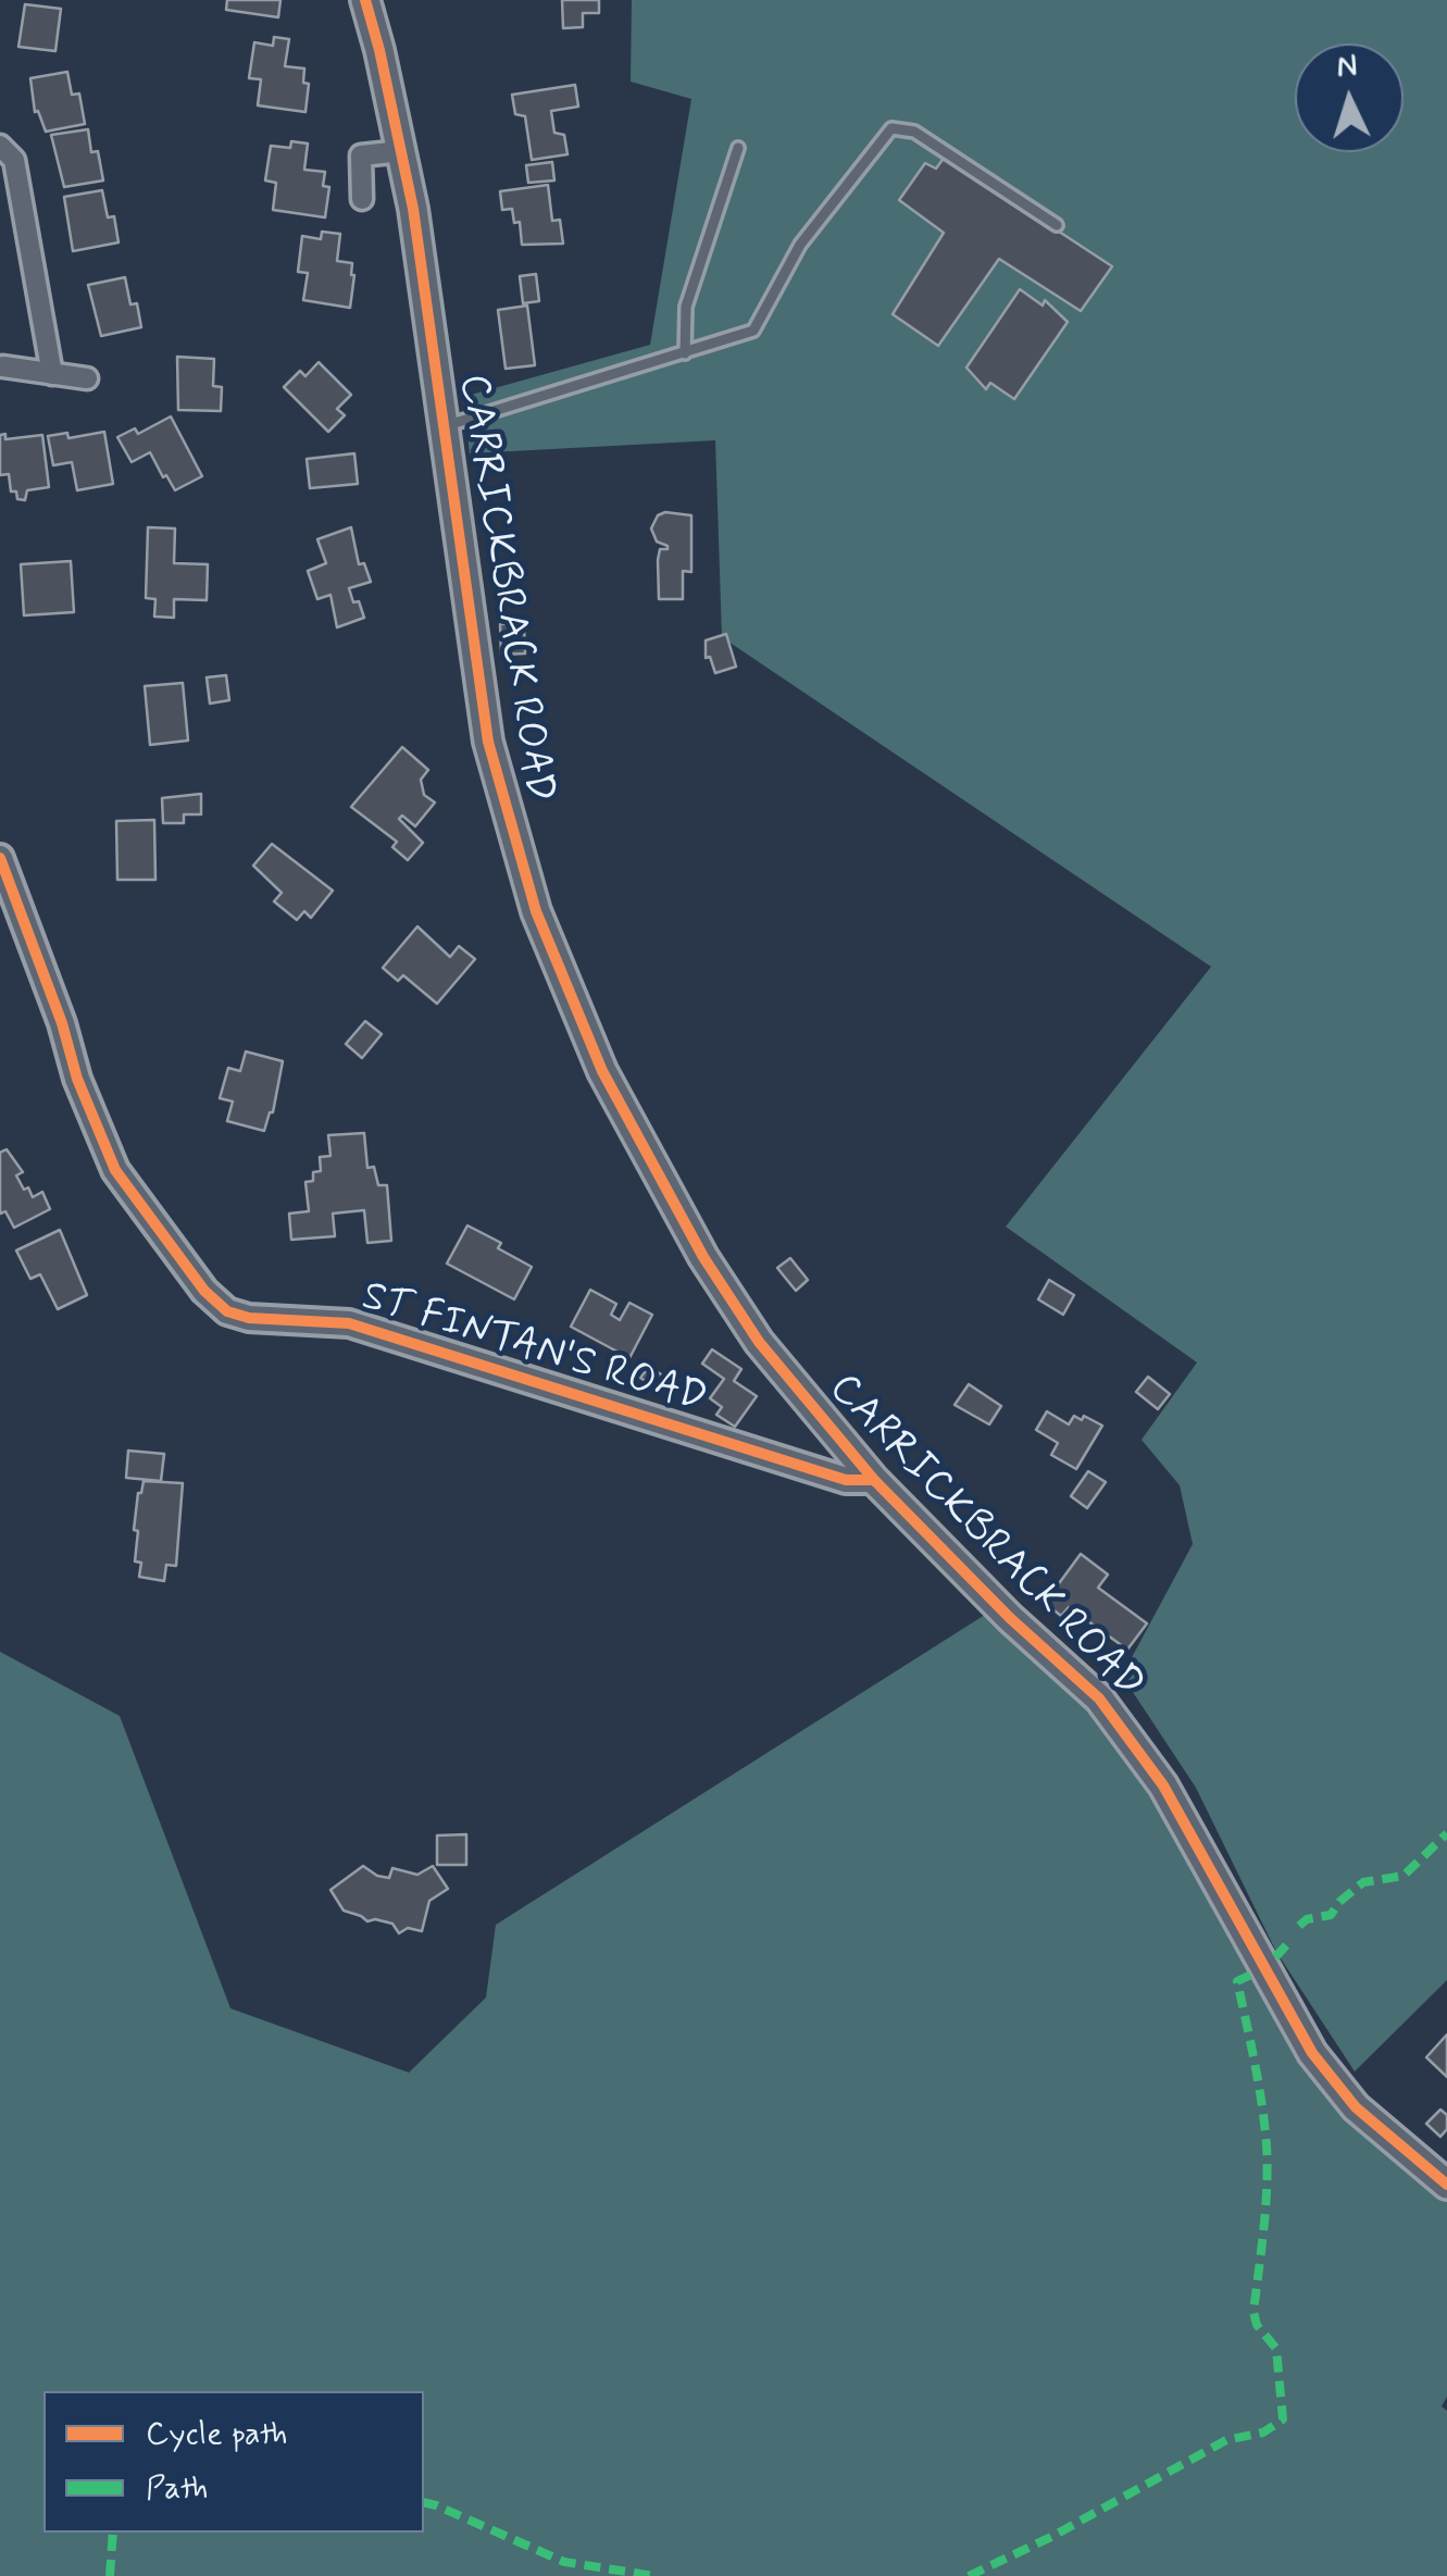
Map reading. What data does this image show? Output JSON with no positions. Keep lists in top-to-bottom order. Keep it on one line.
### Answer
{"streets":{"main road":["CARRICKBRACK ROAD"],"street":["ST FINTAN'S ROAD"]},"crossings":[["CARRICKBRACK ROAD","ST FINTAN'S ROAD"]],"legend":["Cycle path","Path"],"north":"top"}
